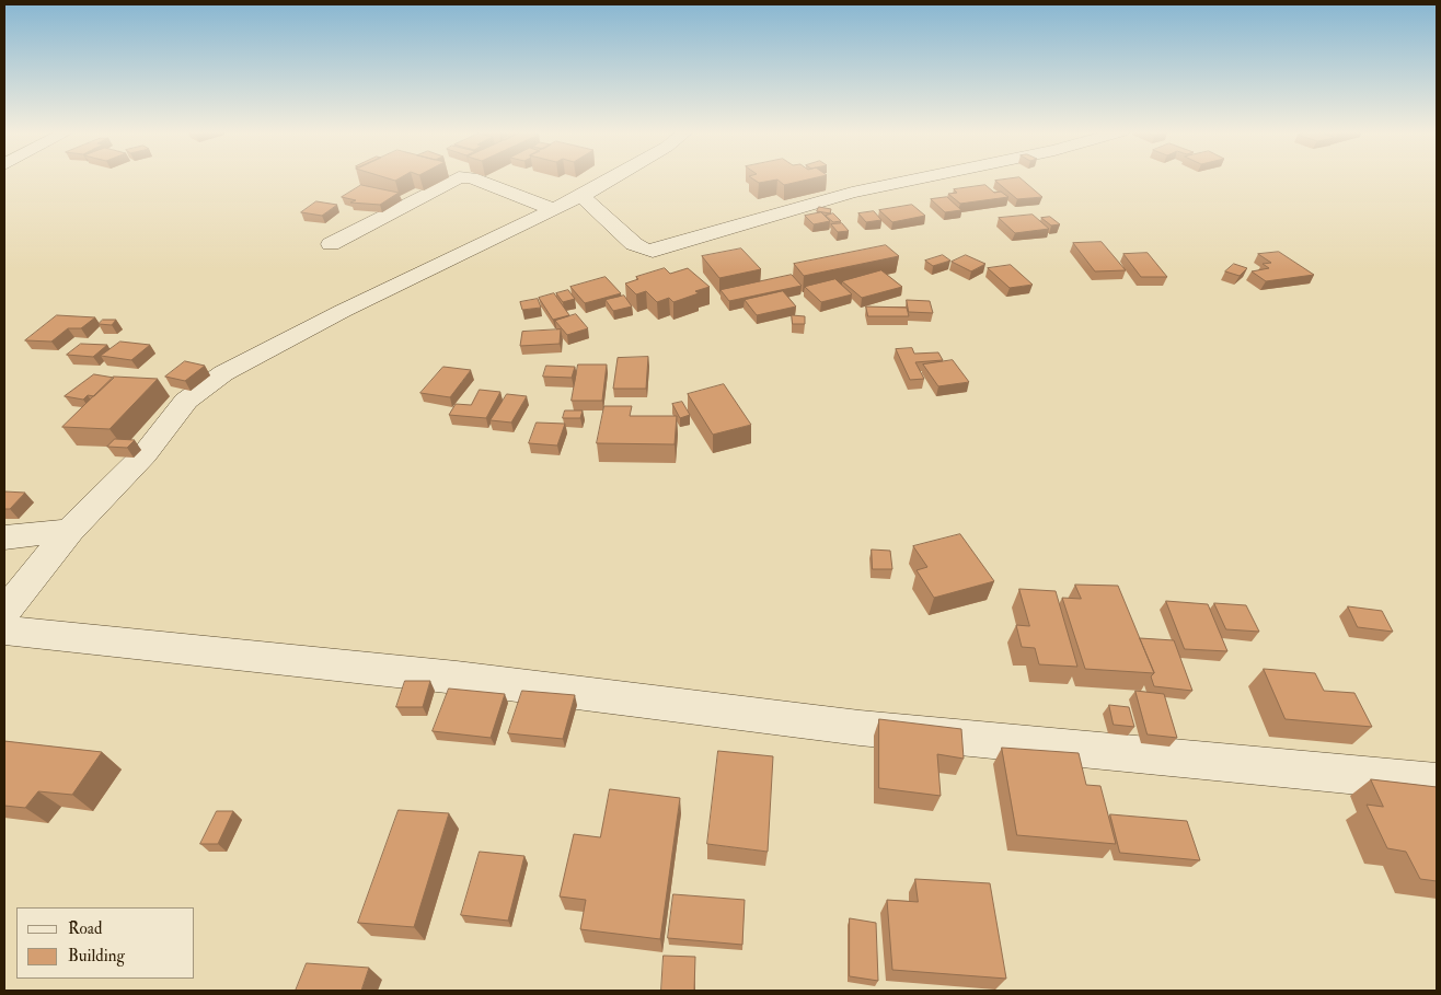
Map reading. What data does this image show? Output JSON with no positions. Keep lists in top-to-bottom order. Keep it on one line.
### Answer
{"legend":["Road","Building"]}
